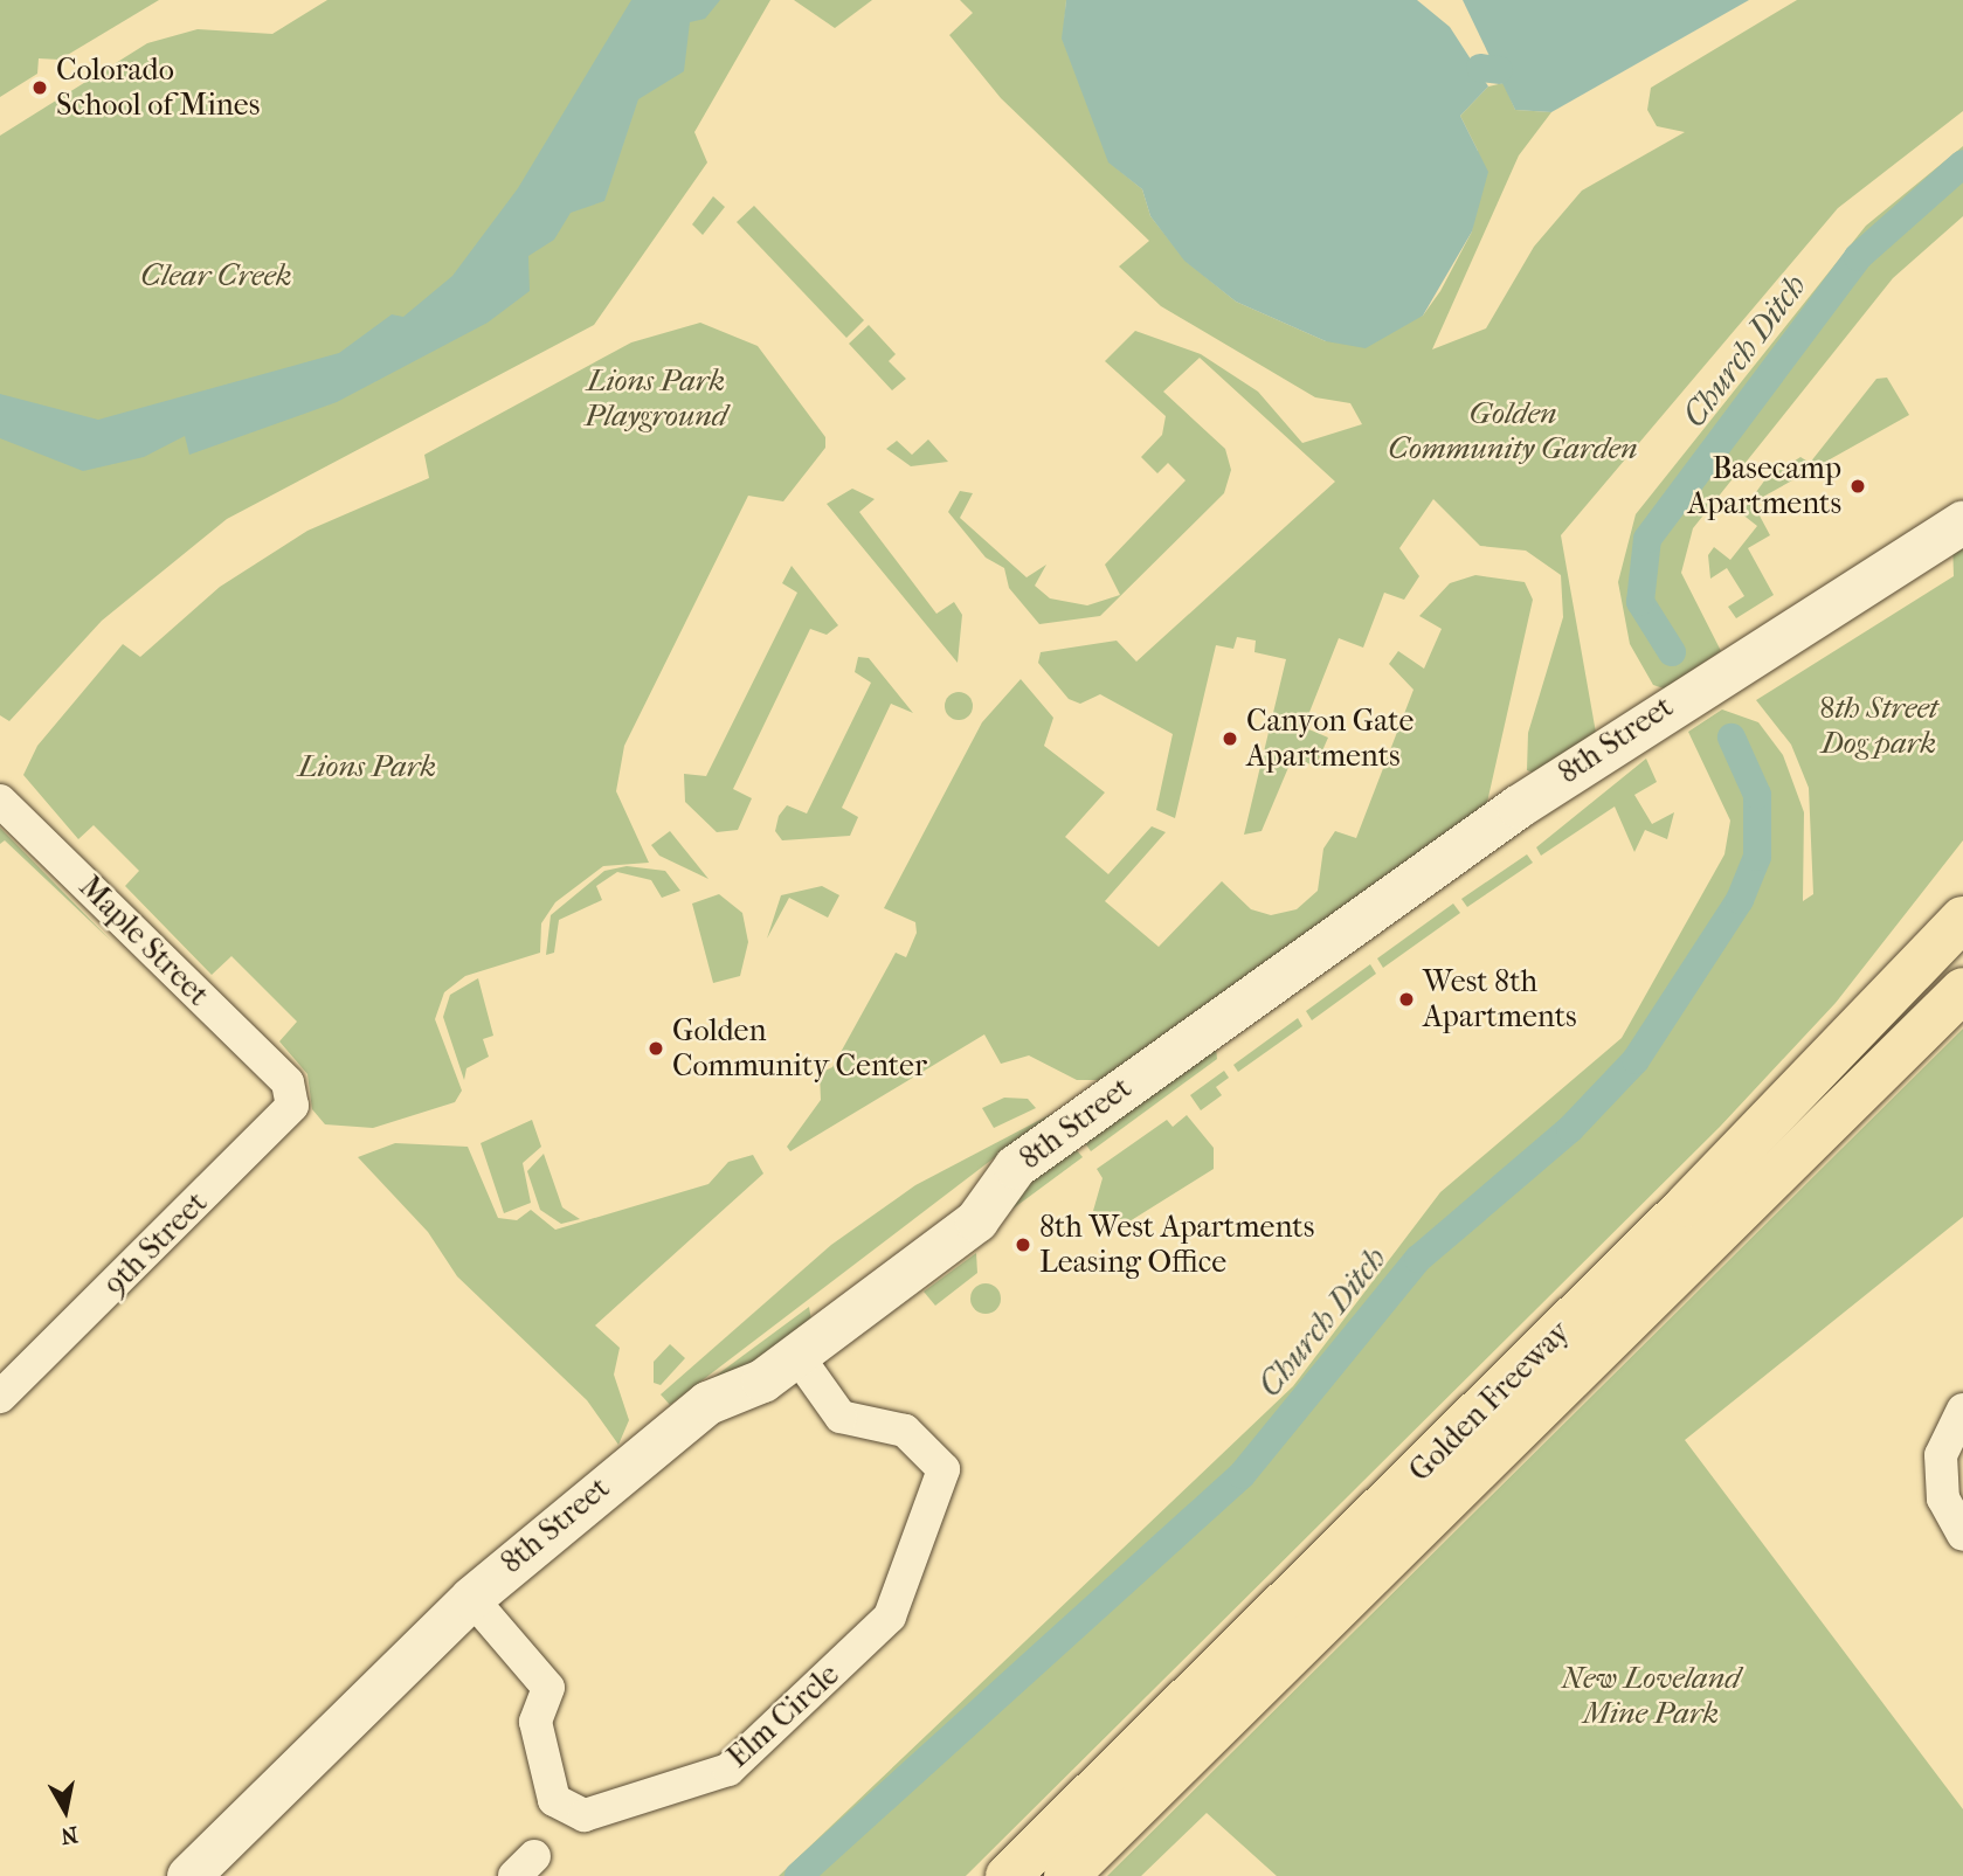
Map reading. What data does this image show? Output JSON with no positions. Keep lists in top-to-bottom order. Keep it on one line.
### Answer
{"streets":{"highway":["Golden Freeway"],"street":["8th Street","Maple Street","9th Street","Elm Circle"]},"crossings":[["8th Street","Elm Circle"],["Maple Street","9th Street"]],"water":["Church Ditch"],"parks":["Clear Creek","Lions Park Playground","Golden Community Garden","8th Street Dog park","Lions Park","New Loveland Mine Park"],"places":["Colorado School of Mines","Basecamp Apartments","Canyon Gate Apartments","West 8th Apartments","Golden Community Center","8th West Apartments Leasing Office"],"north":"bottom"}
